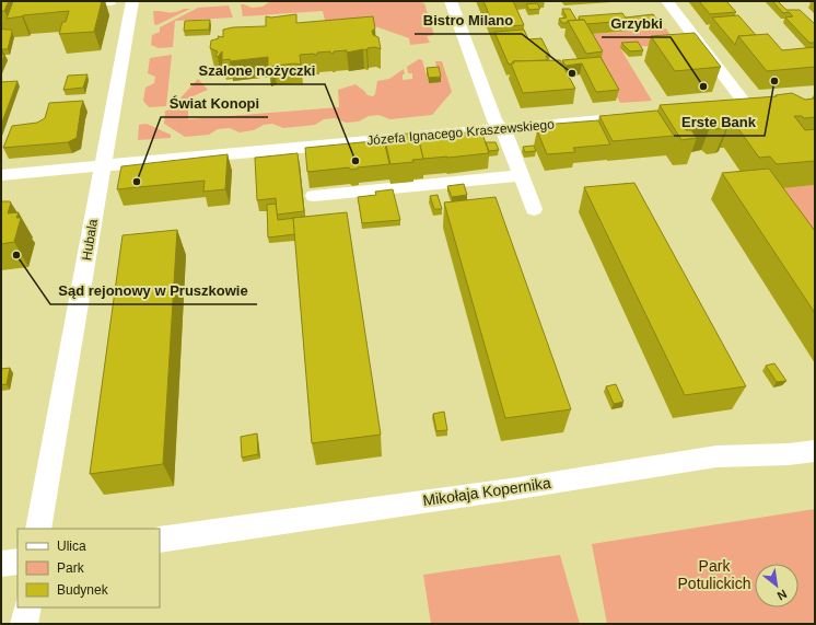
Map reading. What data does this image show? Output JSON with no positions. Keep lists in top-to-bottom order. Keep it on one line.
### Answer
{"streets":{"street":["Józefa Ignacego Kraszewskiego","Hubala","Mikołaja Kopernika"]},"crossings":[["Józefa Ignacego Kraszewskiego","Hubala"]],"parks":["Park Potulickich"],"places":["Bistro Milano","Erste Bank","Grzybki","Szalone nożyczki","Świat Konopi","Sąd rejonowy w Pruszkowie"],"legend":["Ulica","Park","Budynek"],"north":"bottom right"}
